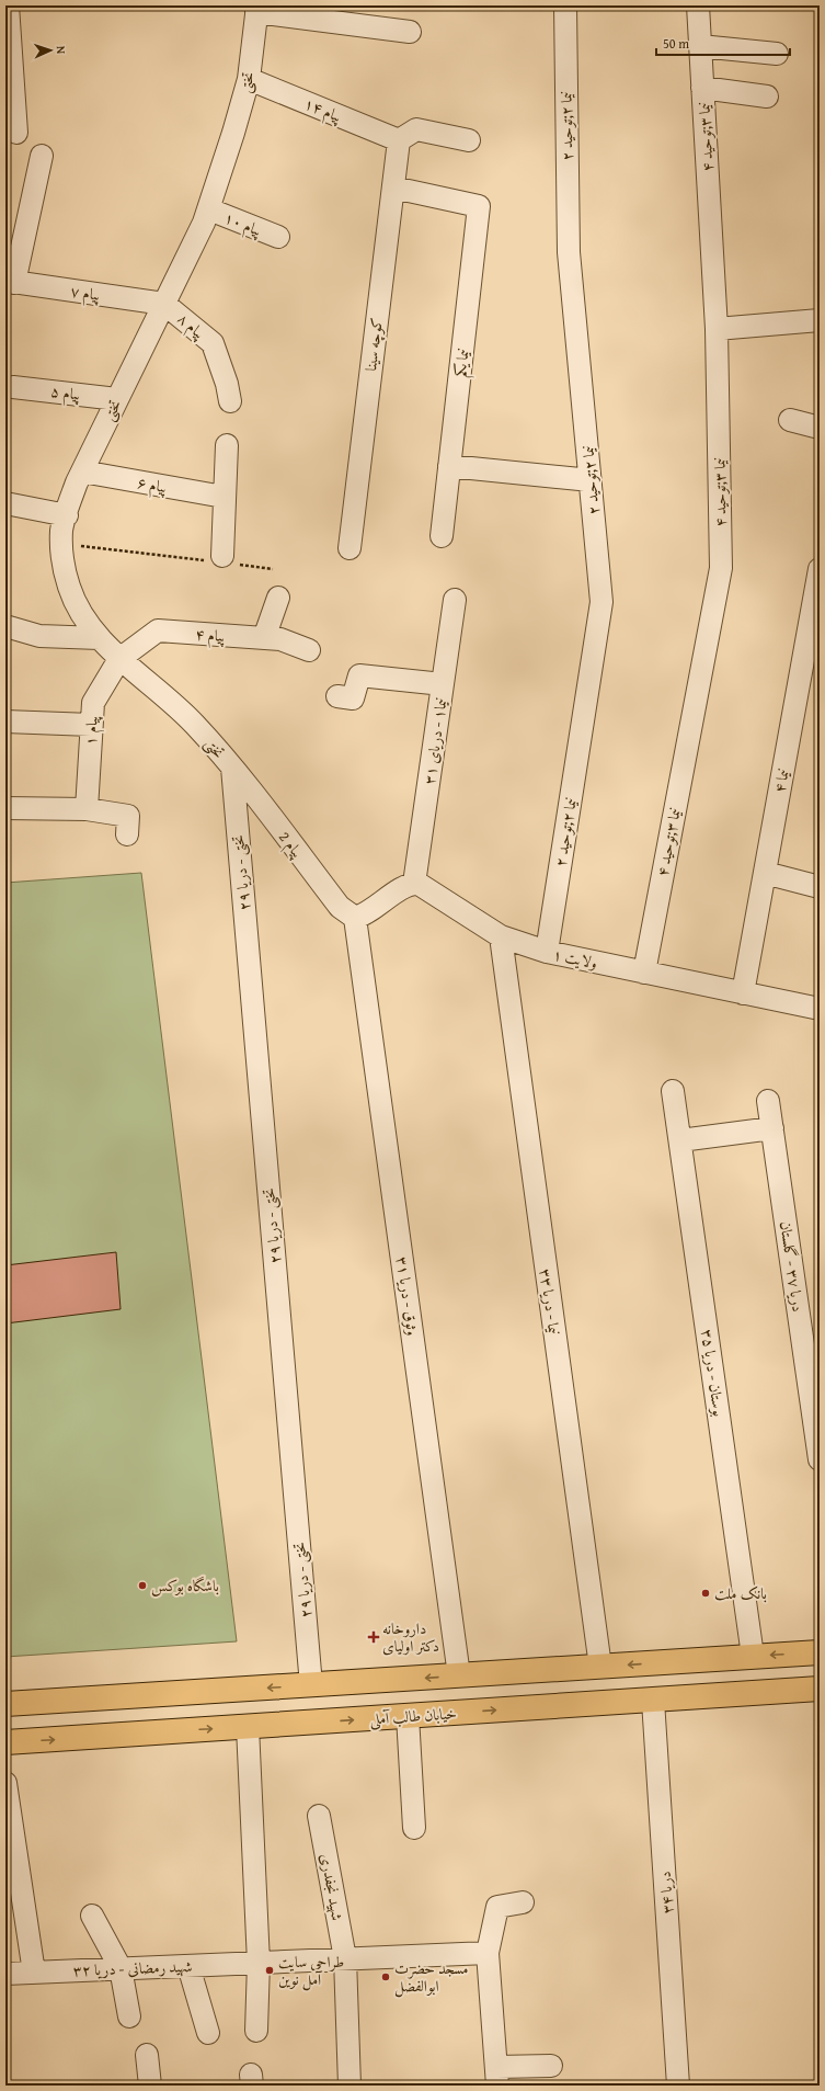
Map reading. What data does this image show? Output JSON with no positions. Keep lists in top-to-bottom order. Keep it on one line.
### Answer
{"streets":{"main road":["خیابان طالب آملی"],"street":["تختی","پیام ۱۴","نیما ۲;توحید ۲","نیما ۳;توحید ۴","پیام ۱۰","پیام ۷","پیام ۸","کوچه سینا","نیما یکم","پیام ۵","پیام ۶","پیام ۴","پیام ۱","نیما۱ - دریای ۳۱","نیما ۴","پیام 2","تختی - دریا ۲۹","ولایت ۱","دریا ۳۷ - گلستان","وثوق - دریا ۳۱","نیما - دریا ۳۳","بوستان - دریا ۳۵","شهید نجفدری","دریا ۳۴","شهید رمضانی - دریا ۳۲"]},"crossings":[["تختی","پیام ۱۴"],["تختی","پیام ۱۰"],["تختی","پیام ۷"],["تختی","پیام ۸"],["تختی","پیام ۵"],["تختی","پیام ۶"],["تختی","پیام ۴"],["تختی","پیام ۱"],["تختی","پیام 2"],["تختی","تختی - دریا ۲۹"],["پیام ۱۴","کوچه سینا"],["نیما ۲;توحید ۲","ولایت ۱"],["نیما ۳;توحید ۴","ولایت ۱"],["پیام ۷","پیام ۸"],["کوچه سینا","نیما یکم"],["پیام ۴","پیام ۱"],["نیما۱ - دریای ۳۱","ولایت ۱"],["نیما ۴","ولایت ۱"],["پیام 2","تختی - دریا ۲۹"],["پیام 2","وثوق - دریا ۳۱"],["ولایت ۱","نیما - دریا ۳۳"],["خیابان طالب آملی","دریا ۳۴"],["شهید نجفدری","شهید رمضانی - دریا ۳۲"]],"places":{"other":["باشگاه‌ بوکس","بانک ملت","طراحی سایت آمل نوین","مسجد حضرت ابوالفضل"],"health":["داروخانه دکتر اولیای"]},"scale_bar":"50 m","north":"right"}
